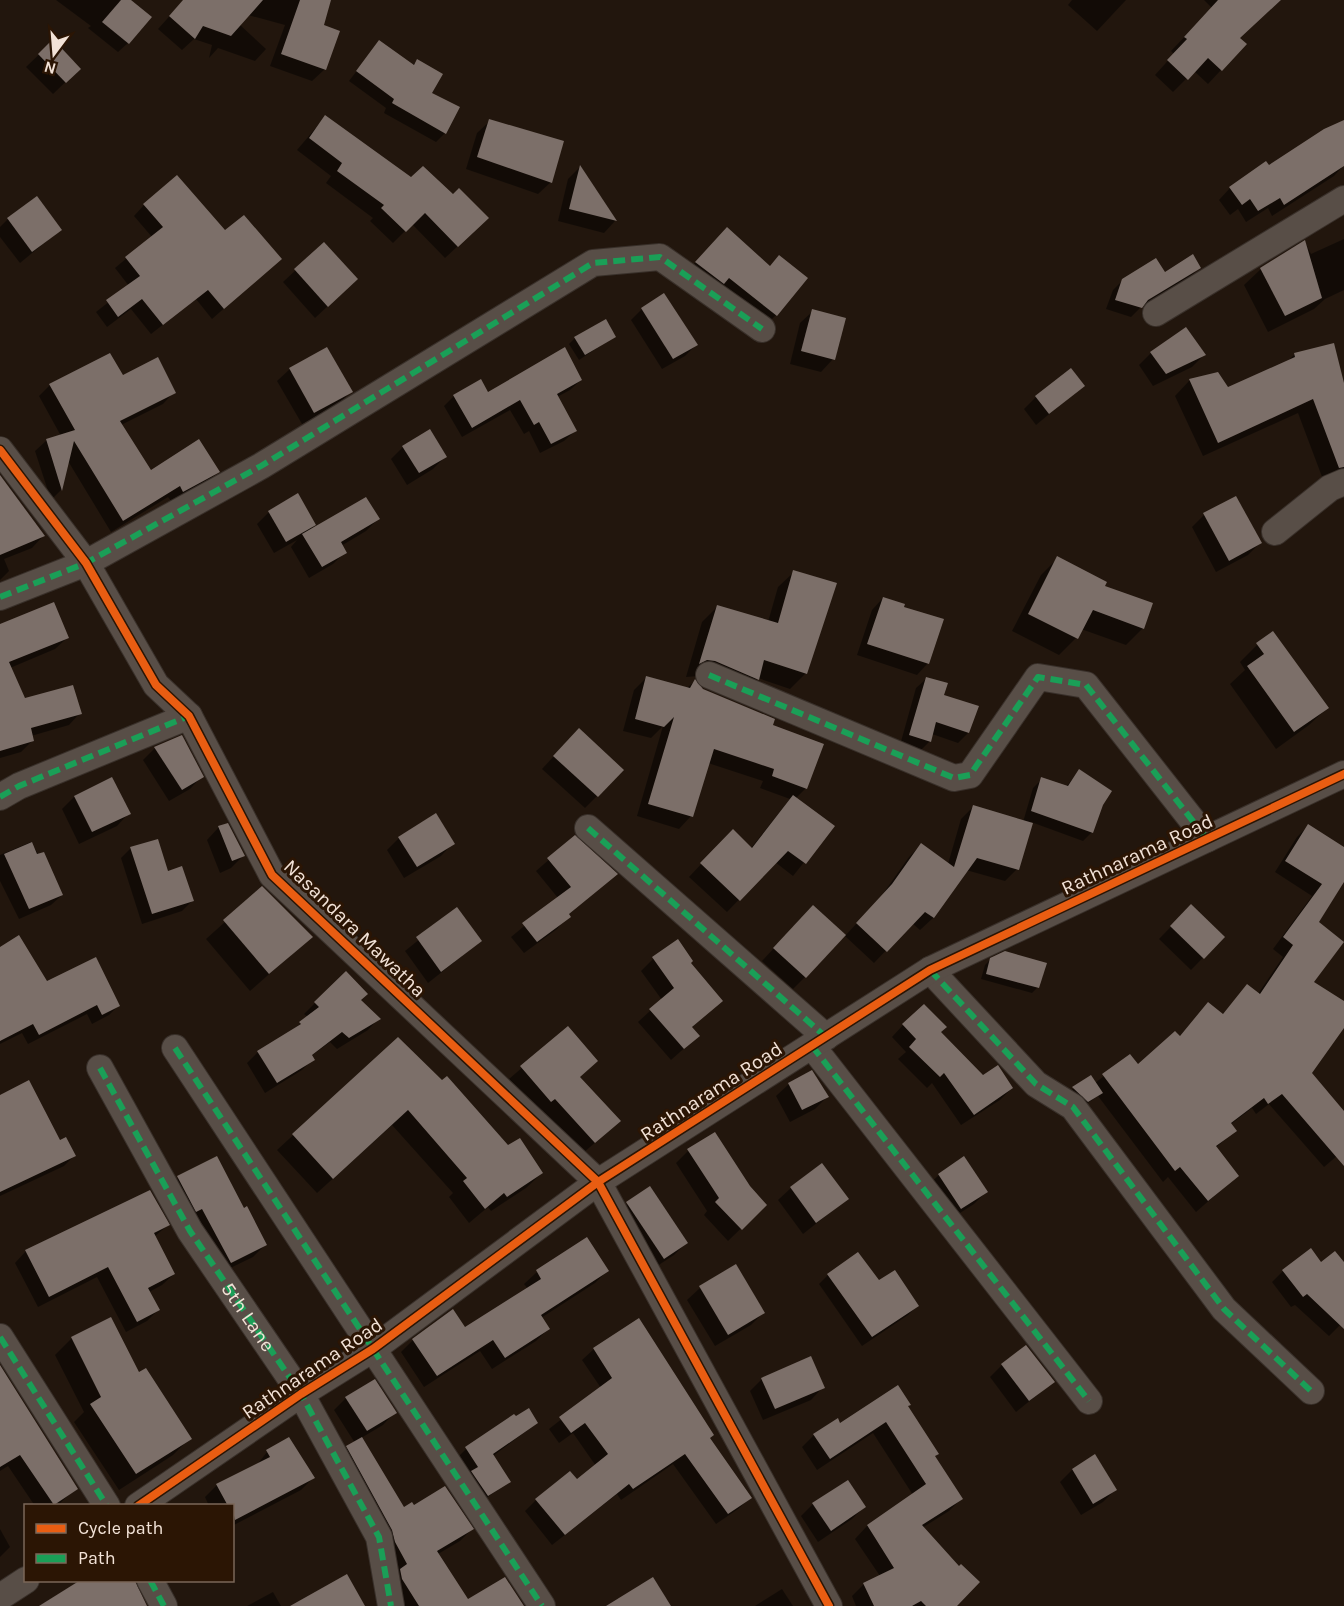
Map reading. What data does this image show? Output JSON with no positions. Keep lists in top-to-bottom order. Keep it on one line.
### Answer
{"streets":{"street":["Rathnarama Road","Nasandara Mawatha","5th Lane"]},"crossings":[["Rathnarama Road","Nasandara Mawatha"],["Rathnarama Road","5th Lane"]],"legend":["Cycle path","Path"],"north":"bottom"}
